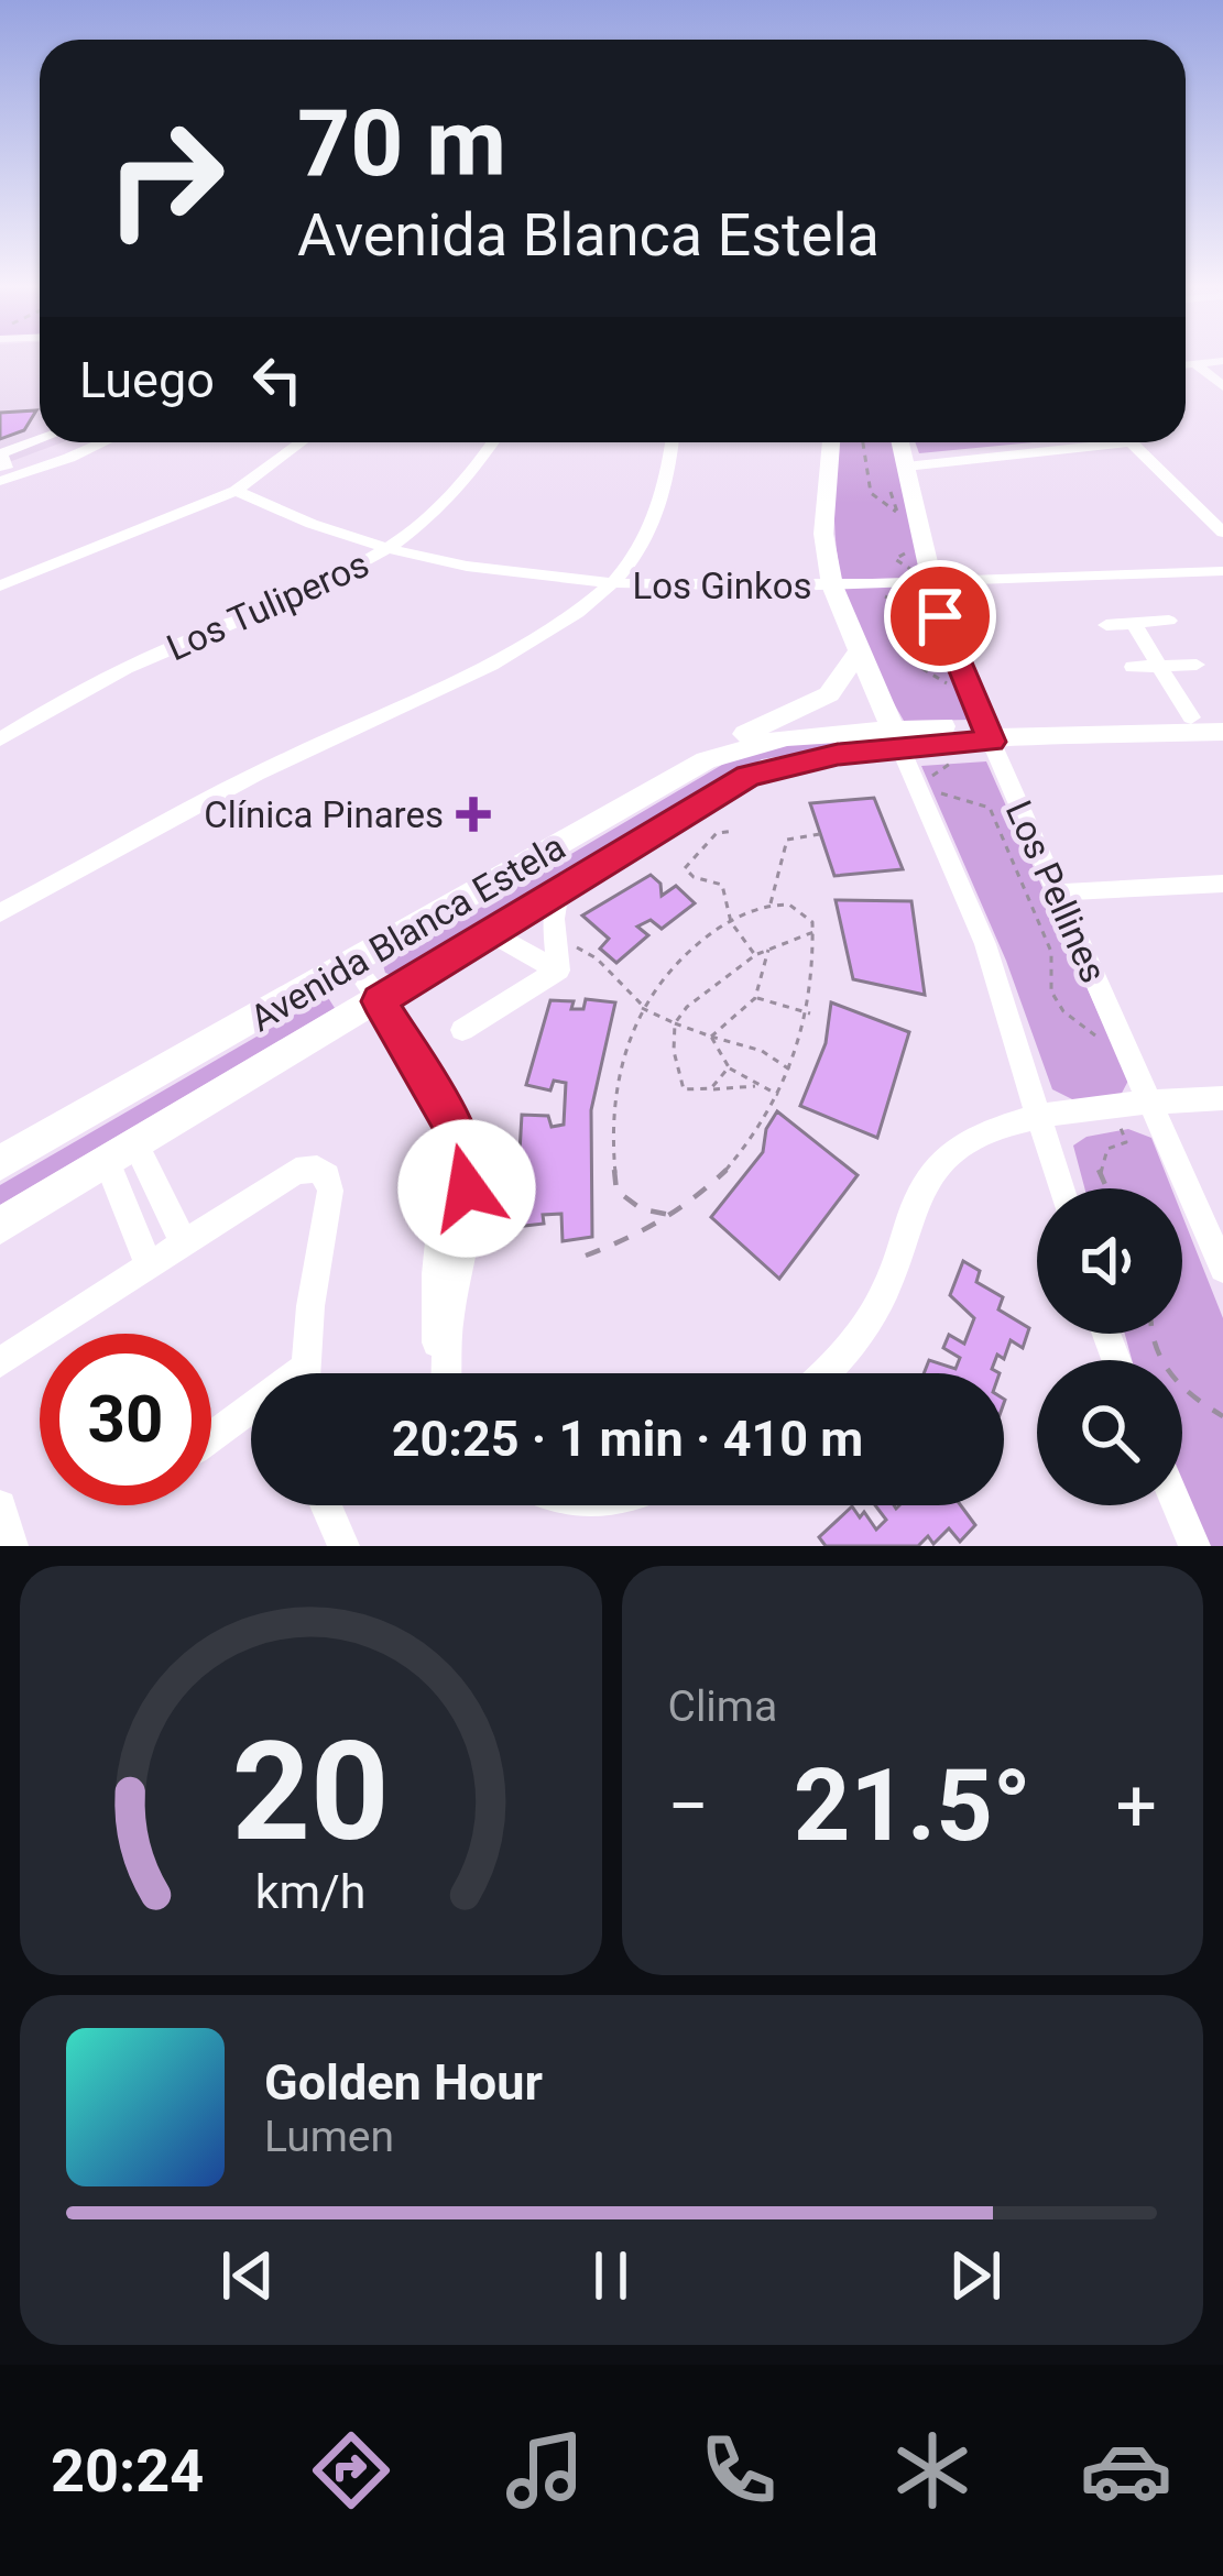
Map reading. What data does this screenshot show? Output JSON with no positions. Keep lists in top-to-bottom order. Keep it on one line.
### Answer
{"streets":{"main road":["Los Pellines","Avenida Blanca Estela"],"street":["Los Ginkos","Los Tuliperos"]},"crossings":[["Los Ginkos","Los Tuliperos"],["Los Ginkos","Los Pellines"],["Los Pellines","Avenida Blanca Estela"]],"places":{"health":["Clínica Pinares"]},"page":{"turn":["70 m","Avenida Blanca Estela"],"then":"Luego","limit":"30","trip":"20:25 · 1 min · 410 m","tile":"Clima","heat":["−","21.5°","+"],"song":["Golden Hour","Lumen"],"tabs":"20:24","gauge":["20","km/h"]}}
